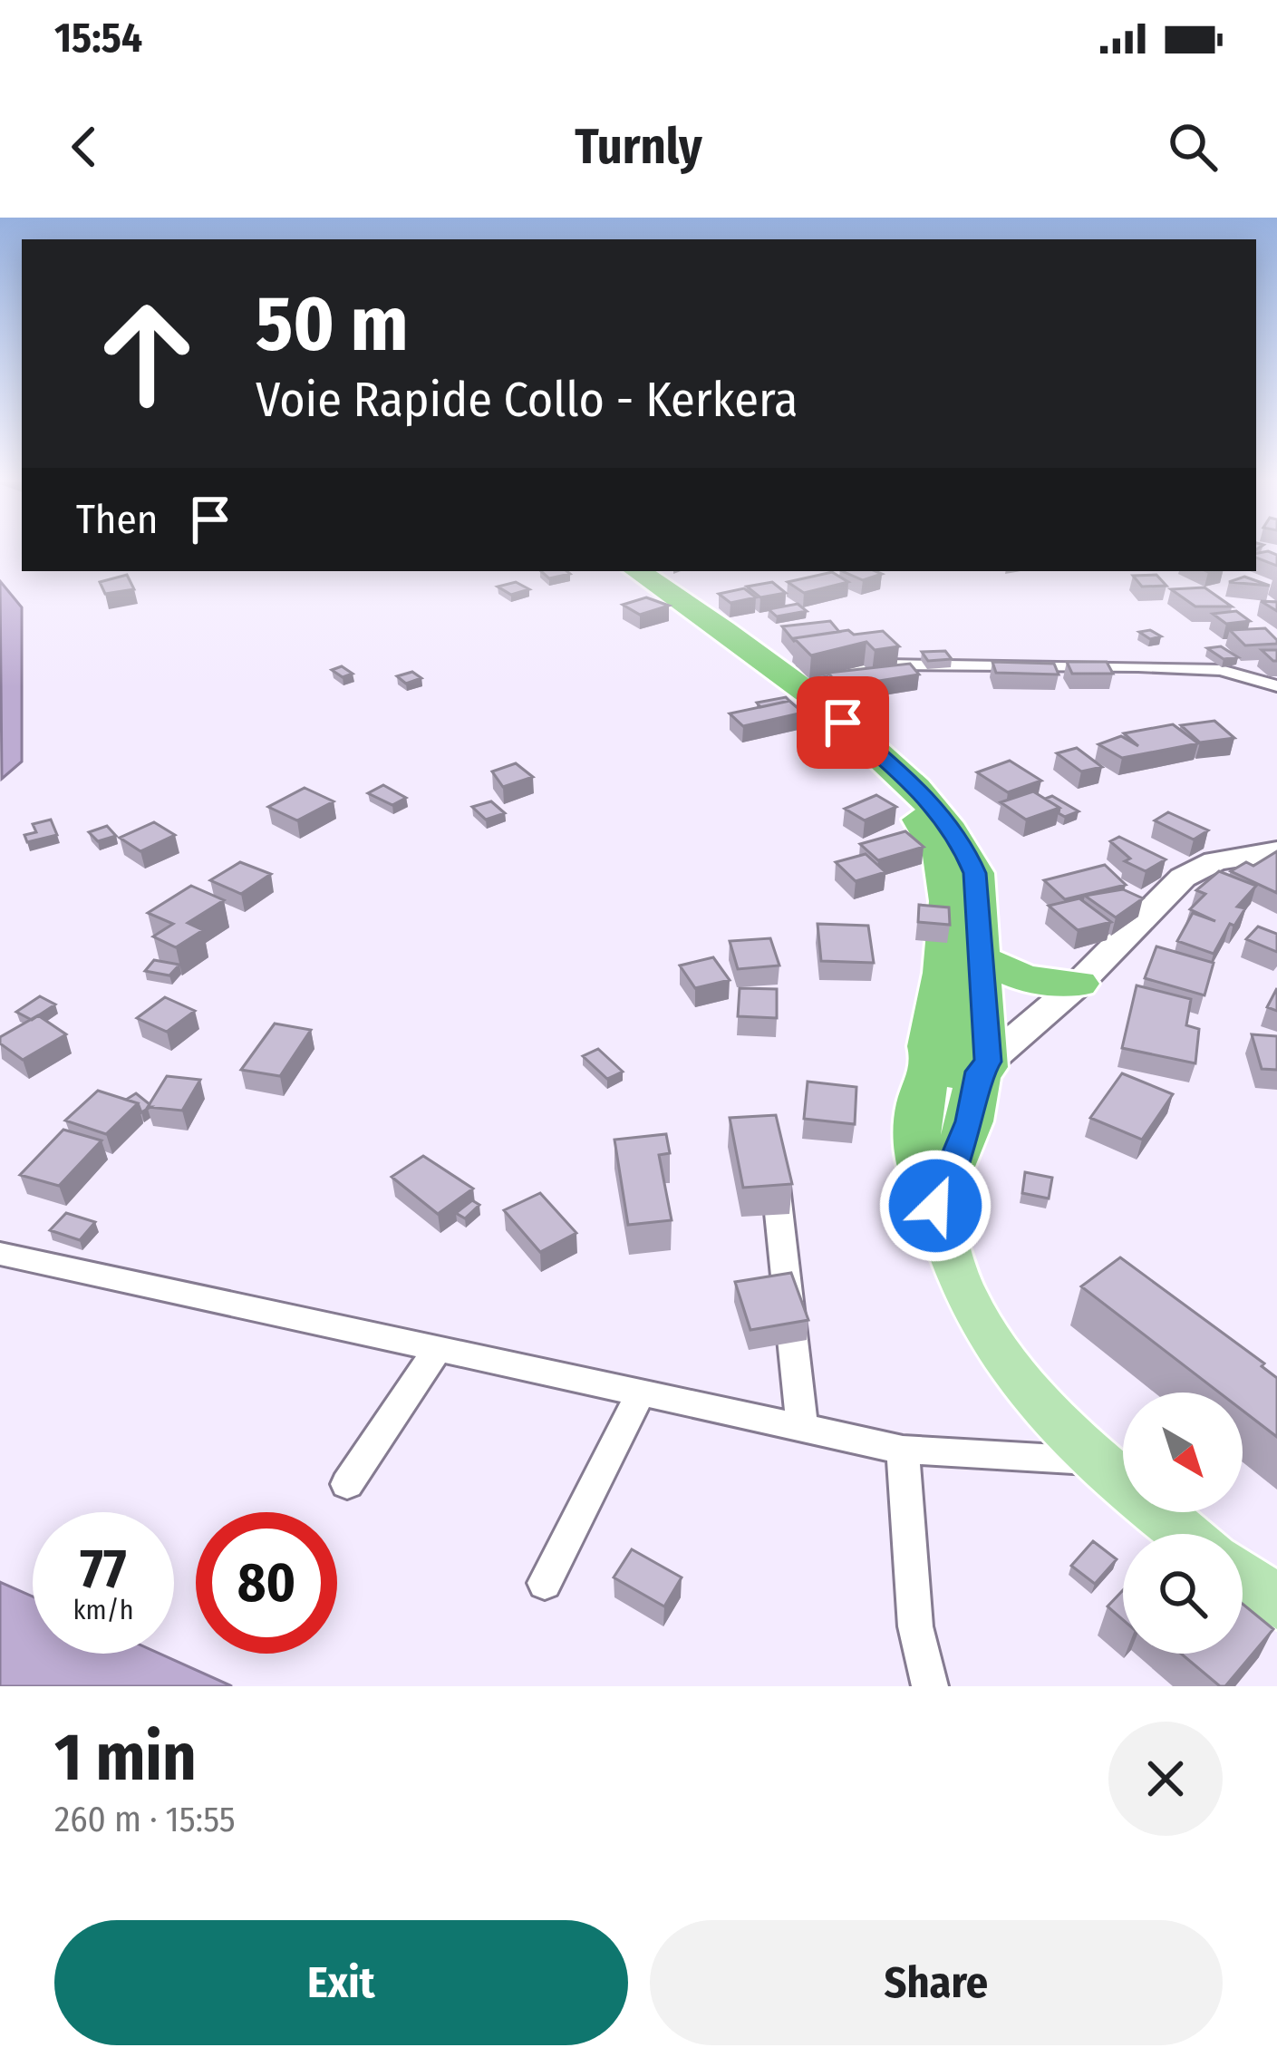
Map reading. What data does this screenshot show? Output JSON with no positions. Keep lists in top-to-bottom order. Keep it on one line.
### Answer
{"north":"bottom right","page":{"status":"15:54","header":"Turnly","turn":["50 m","Voie Rapide Collo - Kerkera"],"then":"Then","speed":"77 km/h","limit":"80","heading":["1 min","260 m · 15:55"],"buttons":["Exit","Share"]}}
